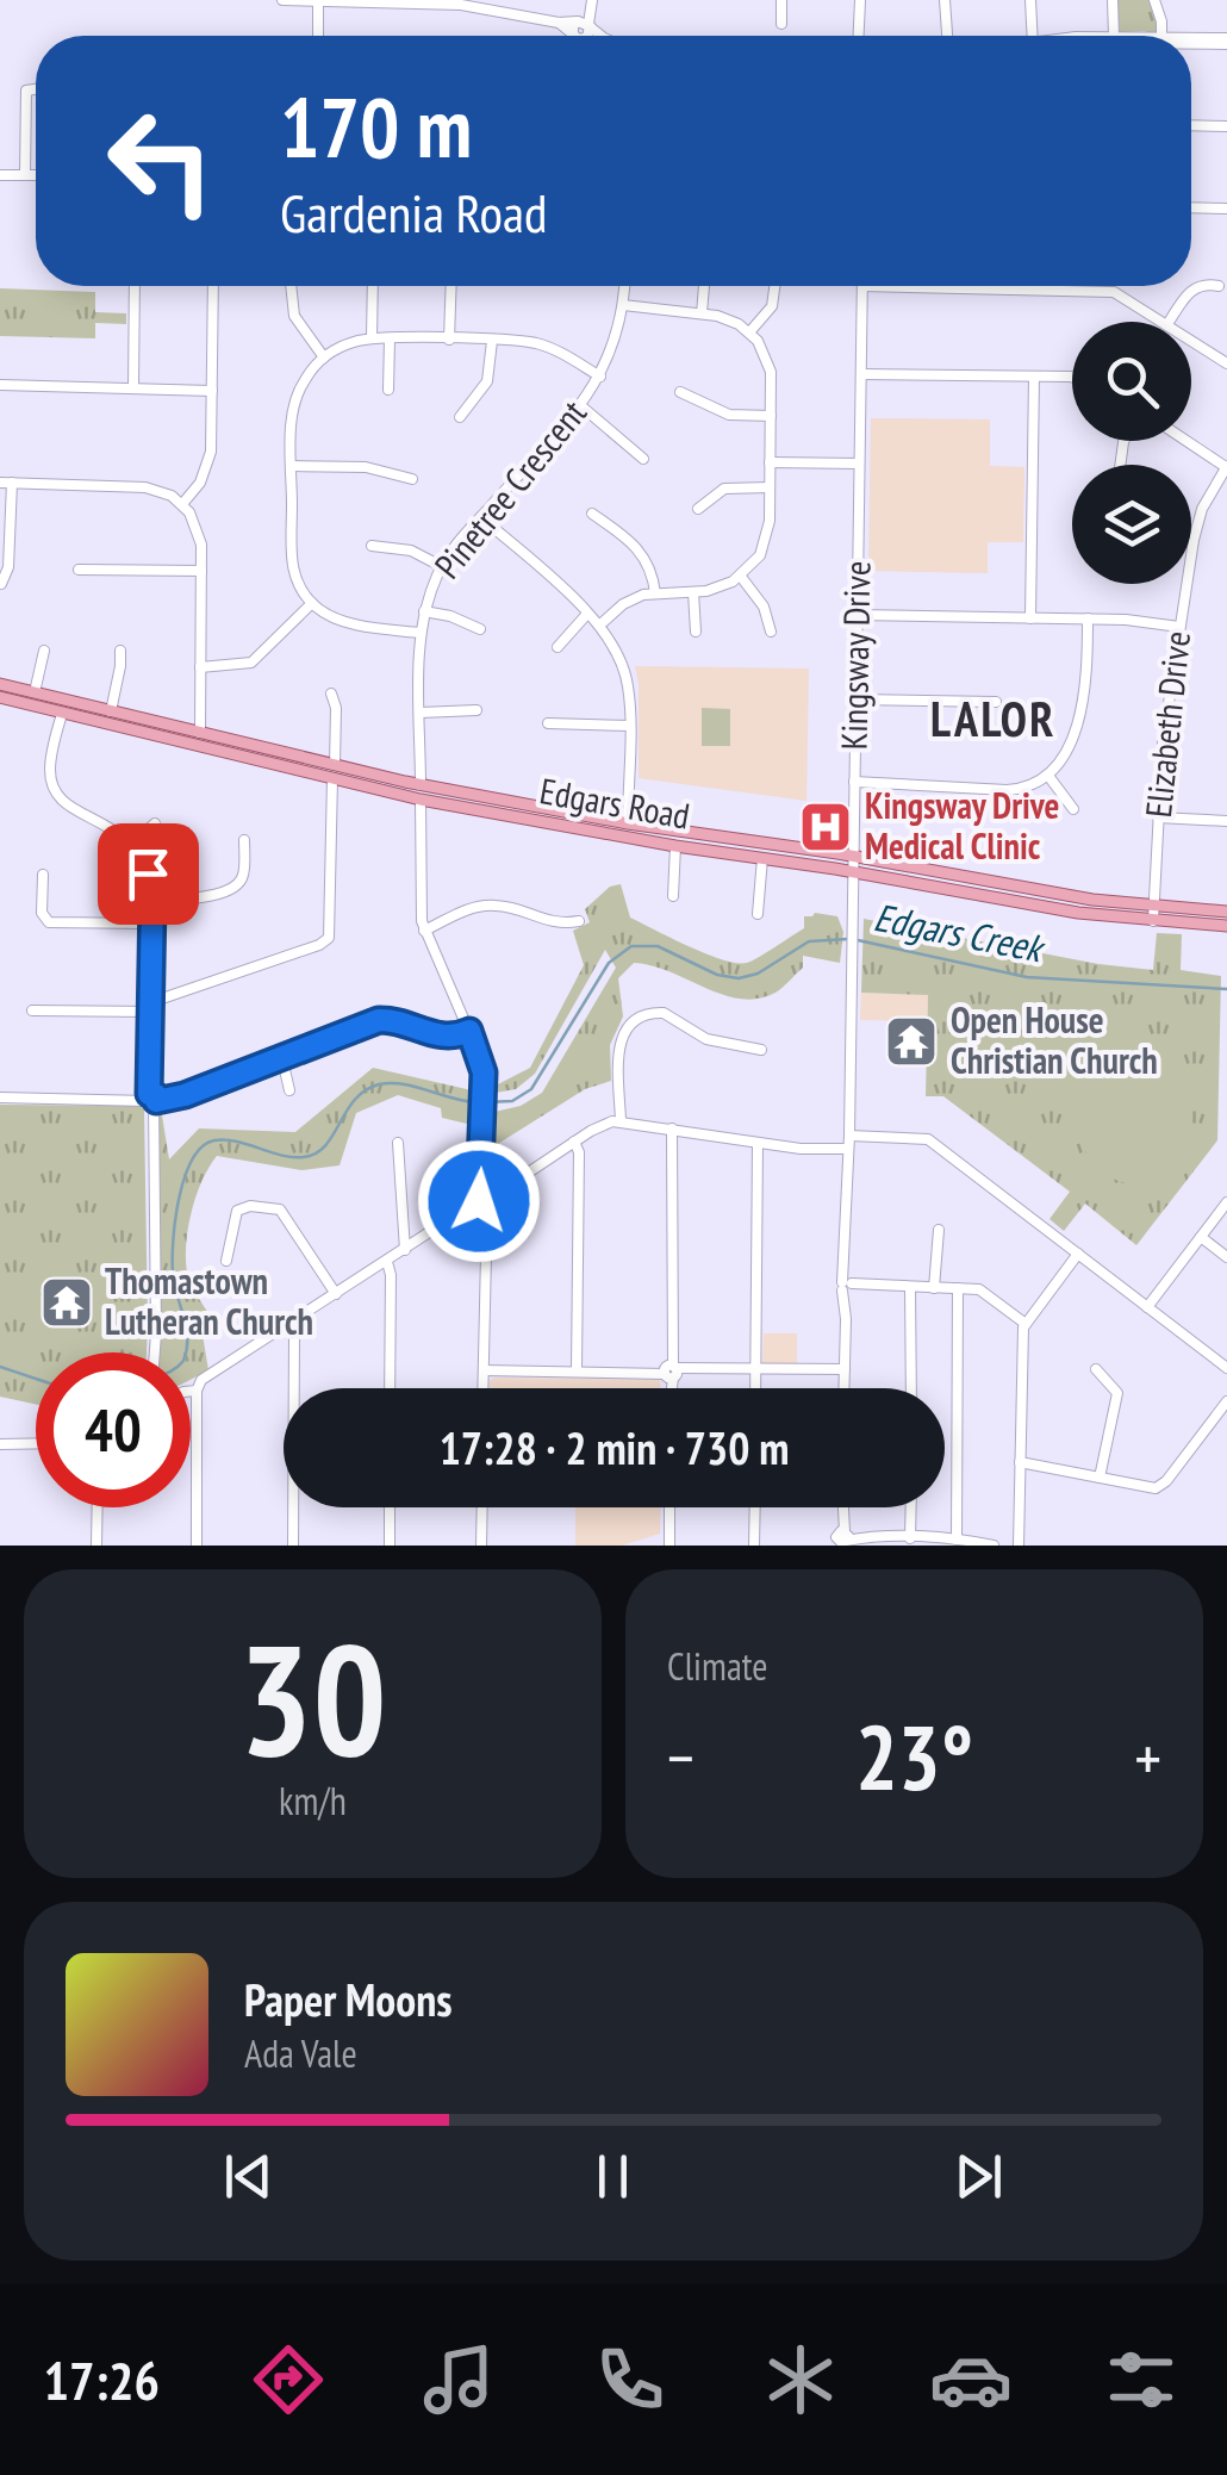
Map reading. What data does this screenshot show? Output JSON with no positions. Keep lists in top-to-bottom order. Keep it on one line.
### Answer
{"streets":{"main road":["Edgars Road"],"street":["Pinetree Crescent","Kingsway Drive","Elizabeth Drive"]},"crossings":[["Pinetree Crescent","Edgars Road"],["Kingsway Drive","Edgars Road"],["Elizabeth Drive","Edgars Road"]],"districts":["LALOR"],"water":["Edgars Creek"],"places":{"hospital":["Kingsway Drive Medical Clinic"],"temple":["Open House Christian Church","Thomastown Lutheran Church"]},"page":{"turn":["170 m","Gardenia Road"],"limit":"40","trip":"17:28 · 2 min · 730 m","tile":[["30","km/h"],"Climate"],"heat":["−","23°","+"],"song":["Paper Moons","Ada Vale"],"tabs":"17:26"}}
